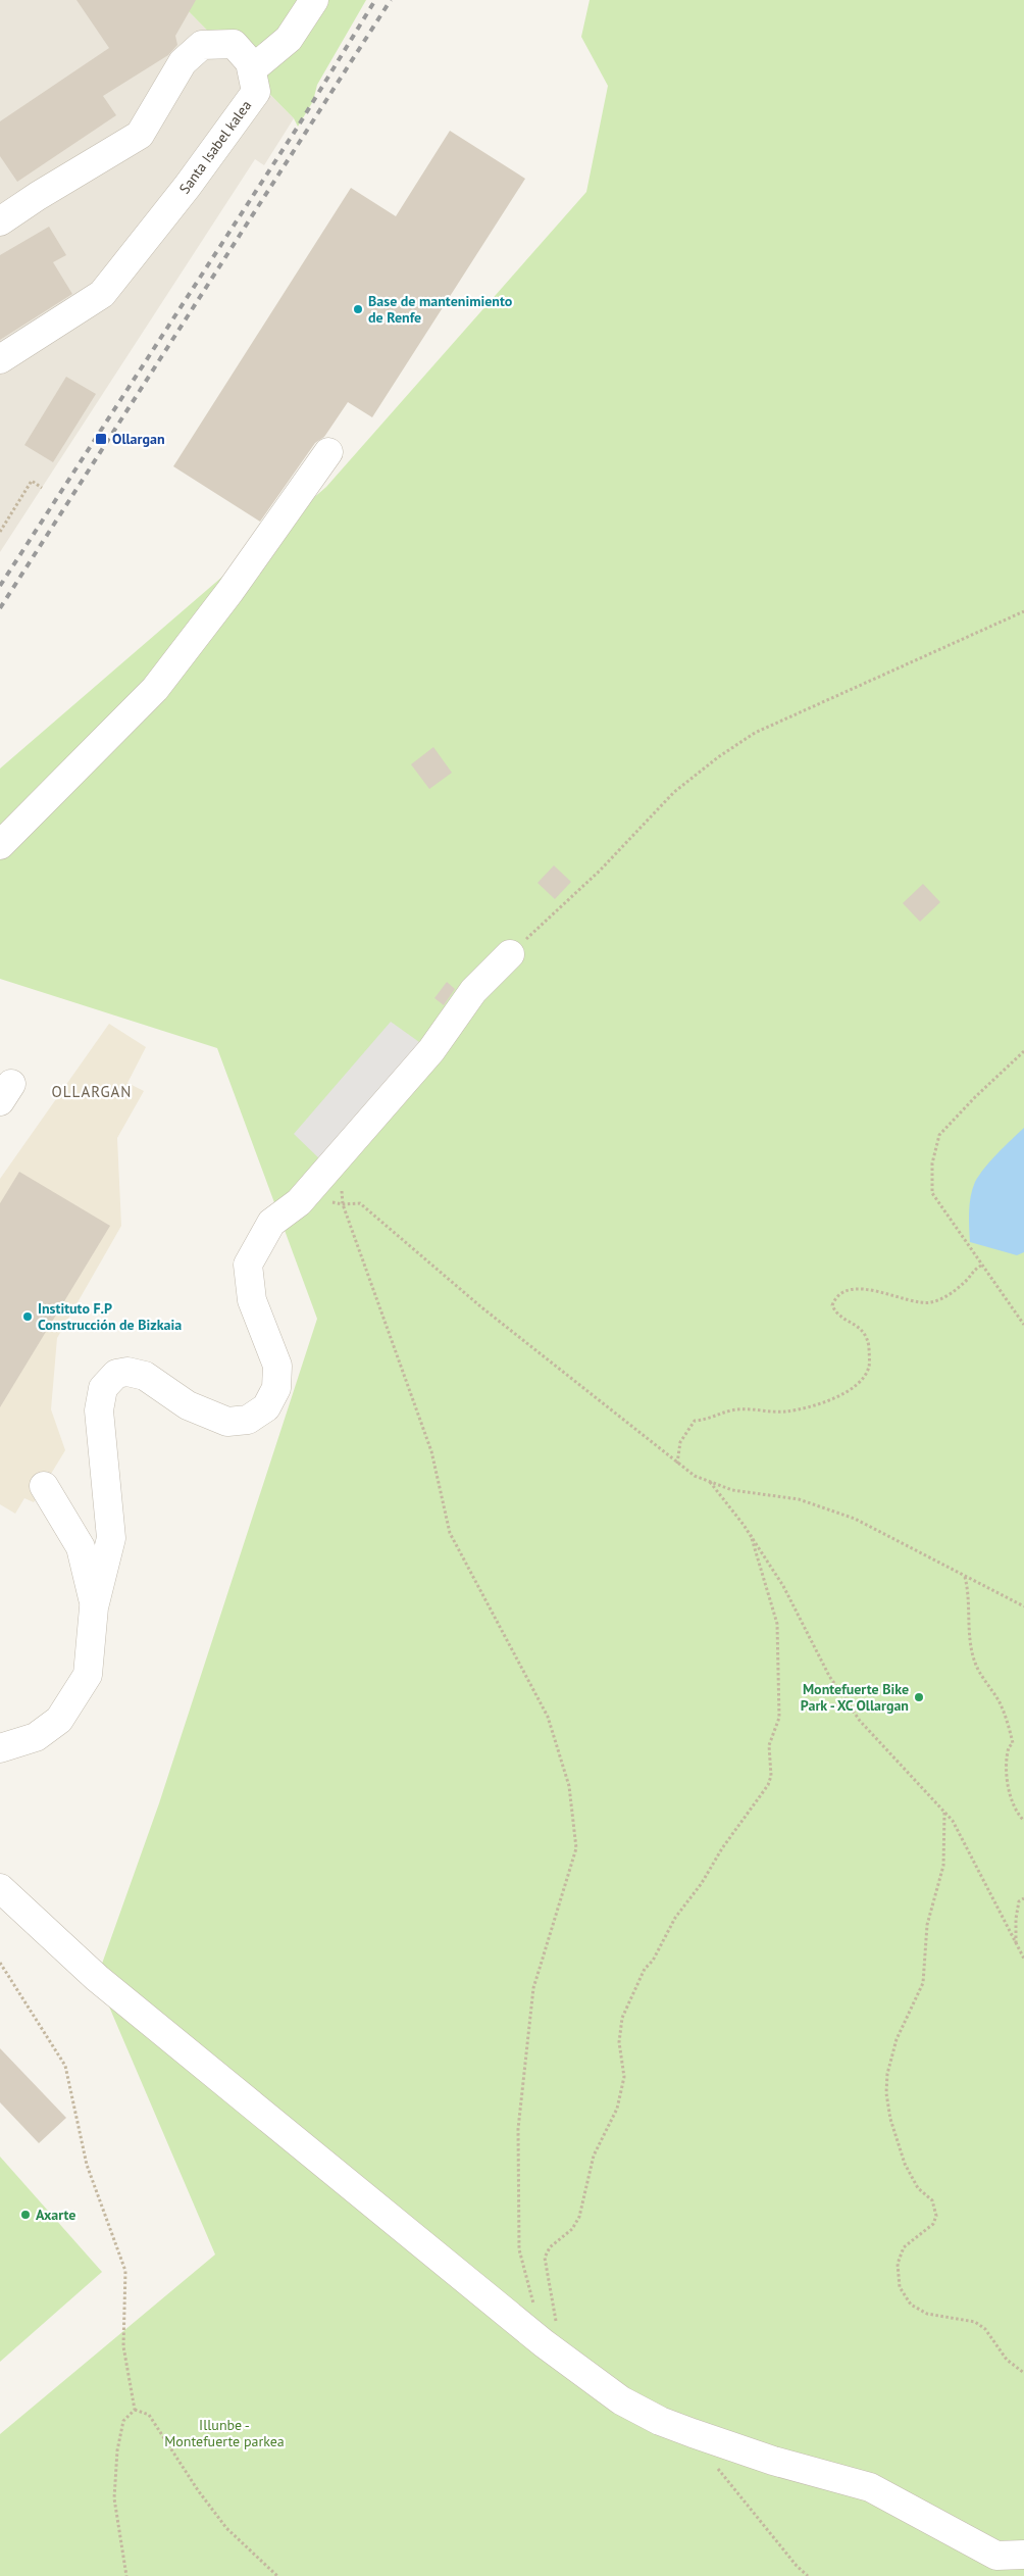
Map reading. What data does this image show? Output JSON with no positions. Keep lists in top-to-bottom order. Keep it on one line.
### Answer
{"streets":{"street":["Santa Isabel kalea"]},"districts":["OLLARGAN"],"parks":["Illunbe - Montefuerte parkea"],"places":{"other":["Base de mantenimiento de Renfe","Instituto F.P Construcción de Bizkaia","Montefuerte Bike Park - XC Ollargan","Axarte"],"transit":["Ollargan"]}}
